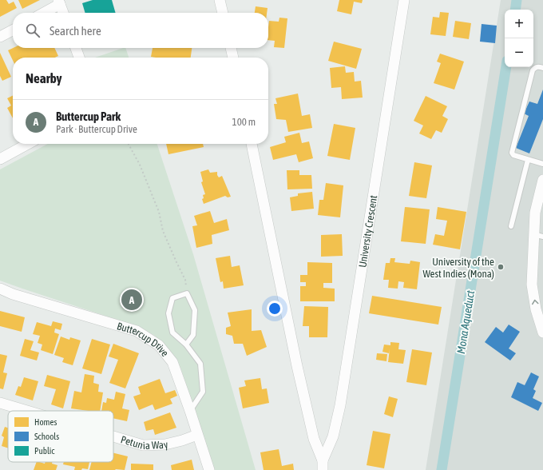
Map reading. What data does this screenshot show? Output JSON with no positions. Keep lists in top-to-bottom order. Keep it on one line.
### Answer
{"streets":{"street":["University Crescent","Buttercup Drive","Petunia Way"]},"crossings":[["Buttercup Drive","Petunia Way"]],"water":["Mona Aqueduct"],"places":["University of the West Indies (Mona)"],"legend":["Homes","Schools","Public"],"page":{"map_buttons":["+","−"],"search":"Search here","heading":"Nearby","list":[{"mark":"A","name":"Buttercup Park","note":"Park · Buttercup Drive","value":"100 m"}],"pins":"A"}}
